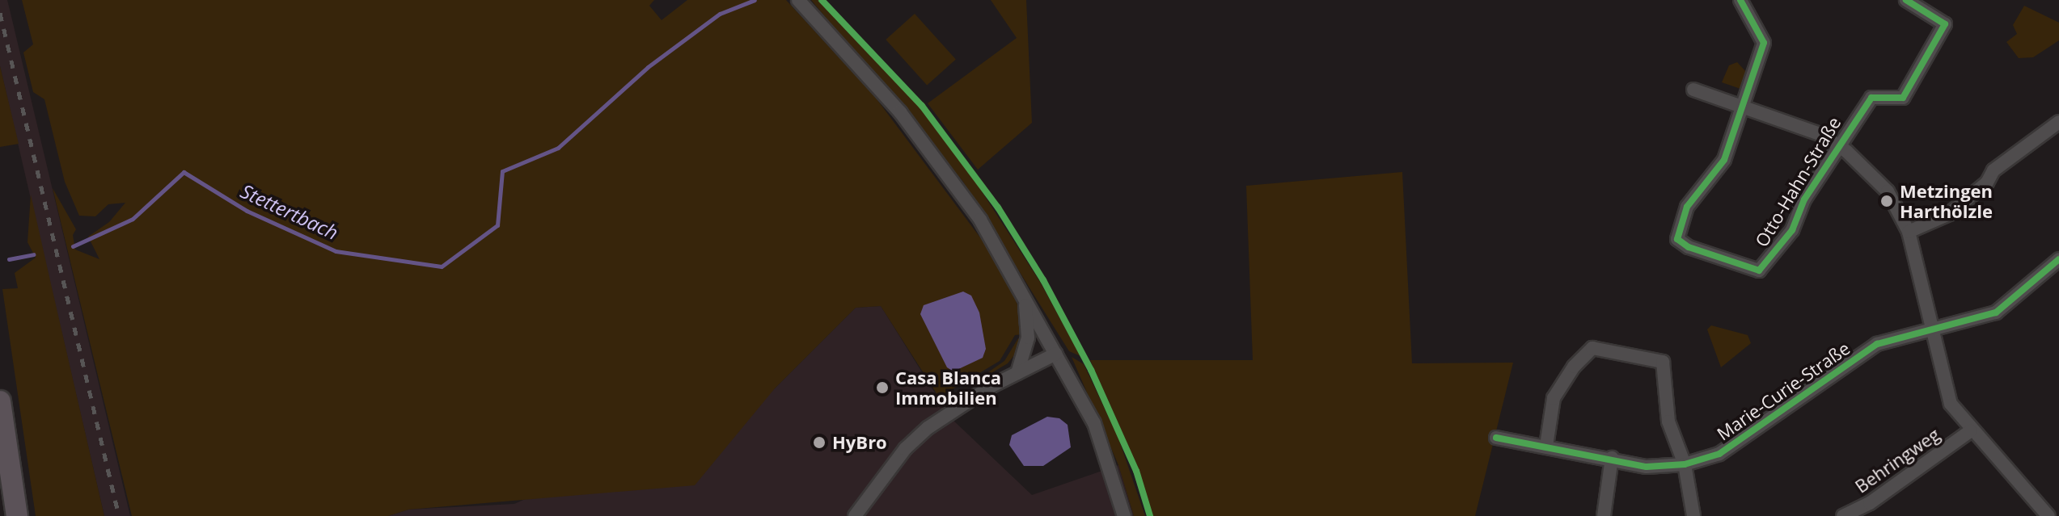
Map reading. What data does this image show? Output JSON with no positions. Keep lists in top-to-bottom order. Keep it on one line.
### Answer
{"streets":{"street":["Otto-Hahn-Straße","Marie-Curie-Straße","Behringweg"]},"water":["Stettertbach"],"places":["Metzingen Harthölzle","Casa Blanca Immobilien","HyBro"]}
